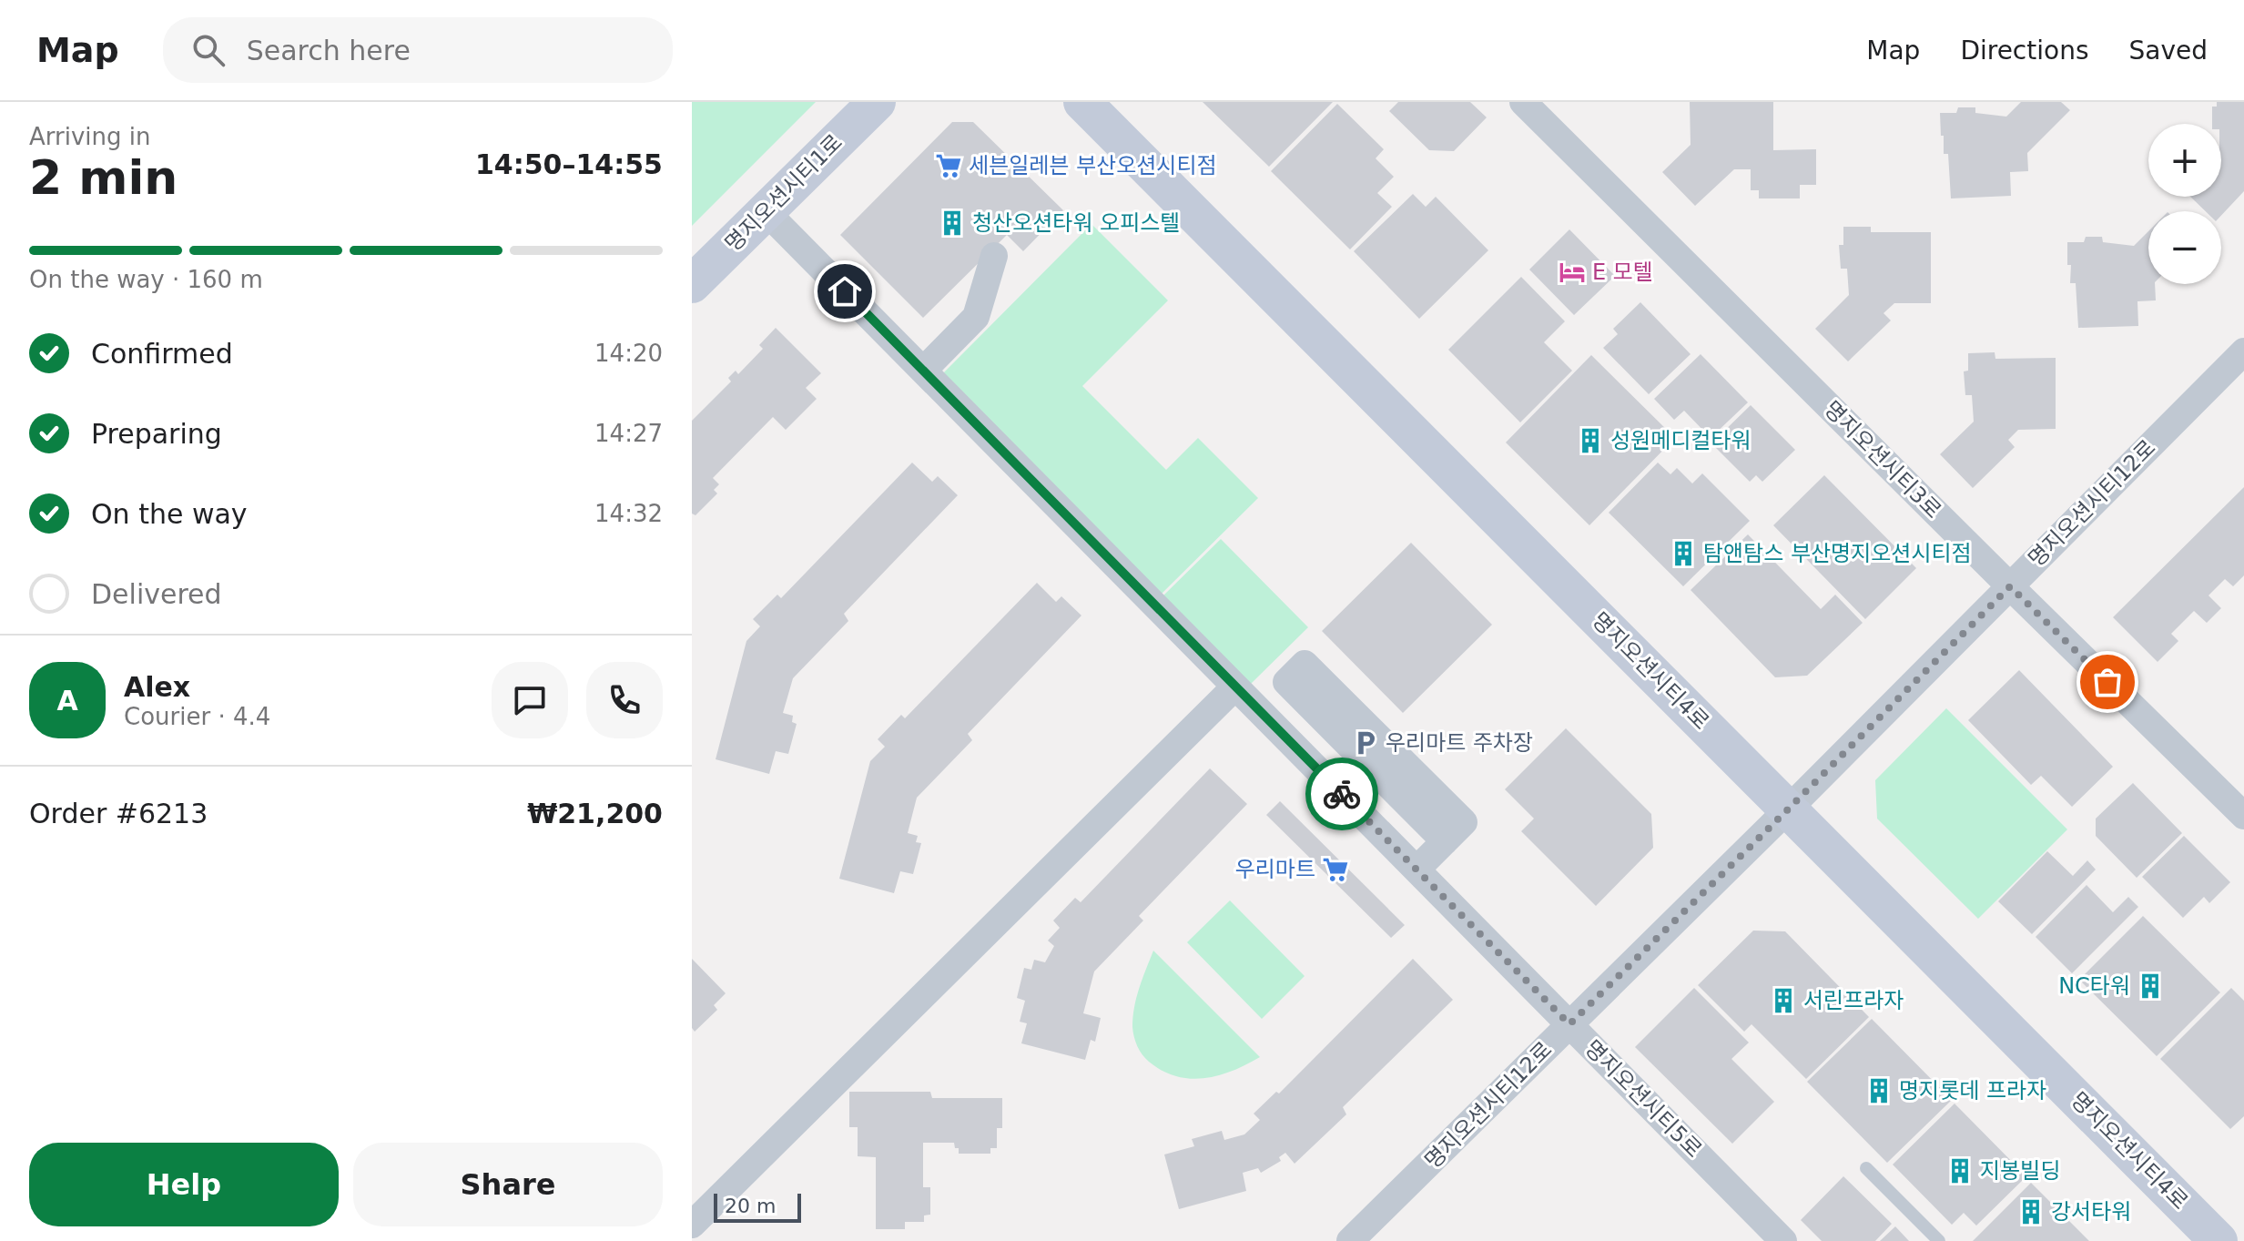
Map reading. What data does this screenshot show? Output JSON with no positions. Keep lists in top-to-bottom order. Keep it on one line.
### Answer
{"streets":{"main road":["명지오션시티1로","명지오션시티4로"],"street":["명지오션시티3로","명지오션시티12로","명지오션시티5로"]},"crossings":[["명지오션시티1로","명지오션시티5로"],["명지오션시티3로","명지오션시티12로"],["명지오션시티12로","명지오션시티4로"],["명지오션시티12로","명지오션시티5로"]],"places":{"supermarket":["세븐일레븐 부산오션시티점","우리마트"],"building":["청산오션타워 오피스텔","성원메디컬타워","탐앤탐스 부산명지오션시티점","NC타워","서린프라자","명지롯데 프라자","지봉빌딩","강서타워"],"hotel":["E 모텔"],"parking":["우리마트 주차장"]},"scale_bar":"20 m","page":{"header":"Map","search":"Search here","nav":["Map","Directions","Saved"],"heading":["2 min","Arriving in","14:50–14:55"],"panel":["Alex","Courier · 4.4","Order #6213","₩21,200"],"map_buttons":["+","−"],"bar":"On the way · 160 m","list":[["Confirmed","14:20"],["Preparing","14:27"],["On the way","14:32"],"Delivered"],"round":"A","buttons":["Help","Share"],"scale":"20 m"}}
